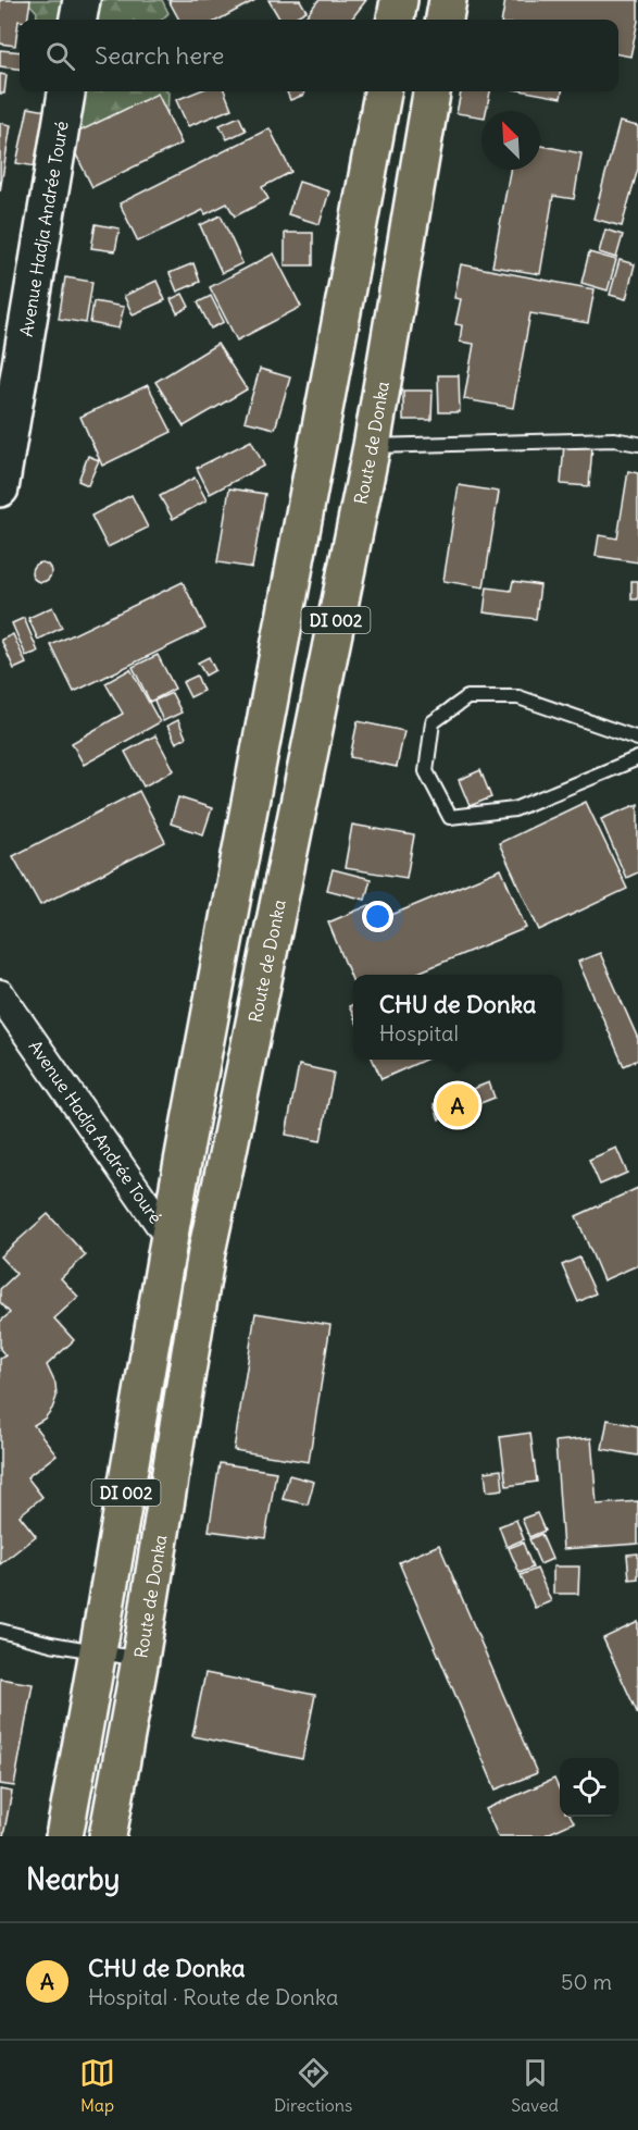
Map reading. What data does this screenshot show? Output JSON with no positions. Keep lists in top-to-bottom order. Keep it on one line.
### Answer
{"streets":{"main road":["Avenue Hadja Andrée Touré","Route de Donka","DI 002"]},"crossings":[["Avenue Hadja Andrée Touré","DI 002"]],"north":"top left","page":{"search":"Search here","popup":["CHU de Donka","Hospital"],"pins":"A","heading":"Nearby","list":[{"mark":"A","name":"CHU de Donka","note":"Hospital · Route de Donka","value":"50 m"}],"nav":["Map","Directions","Saved"]}}
